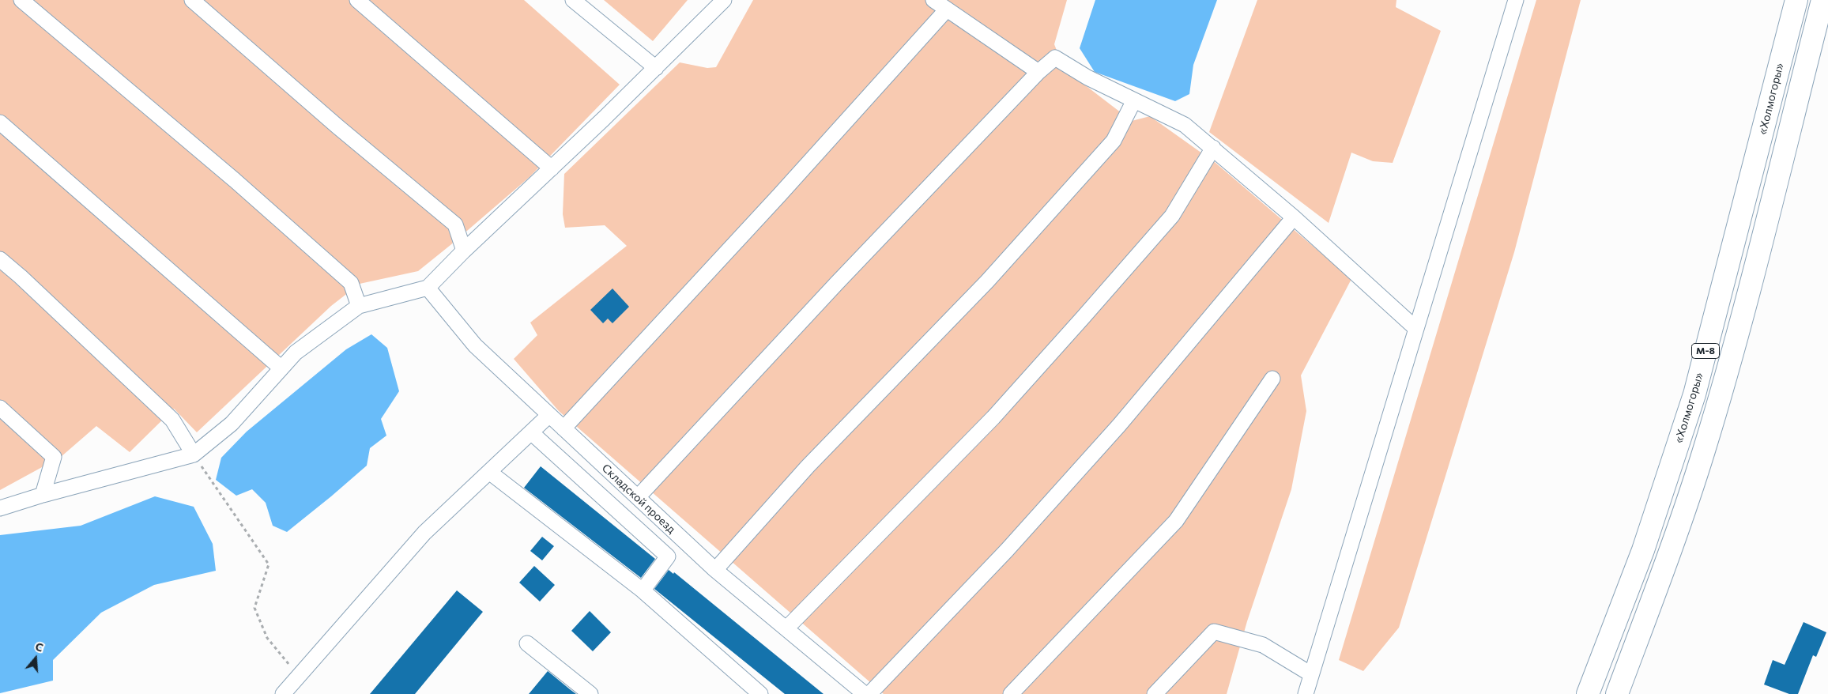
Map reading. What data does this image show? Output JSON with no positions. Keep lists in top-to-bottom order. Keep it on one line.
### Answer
{"streets":{"highway":["«Холмогоры»","М-8"],"street":["Складской проезд"]},"north":"top"}
